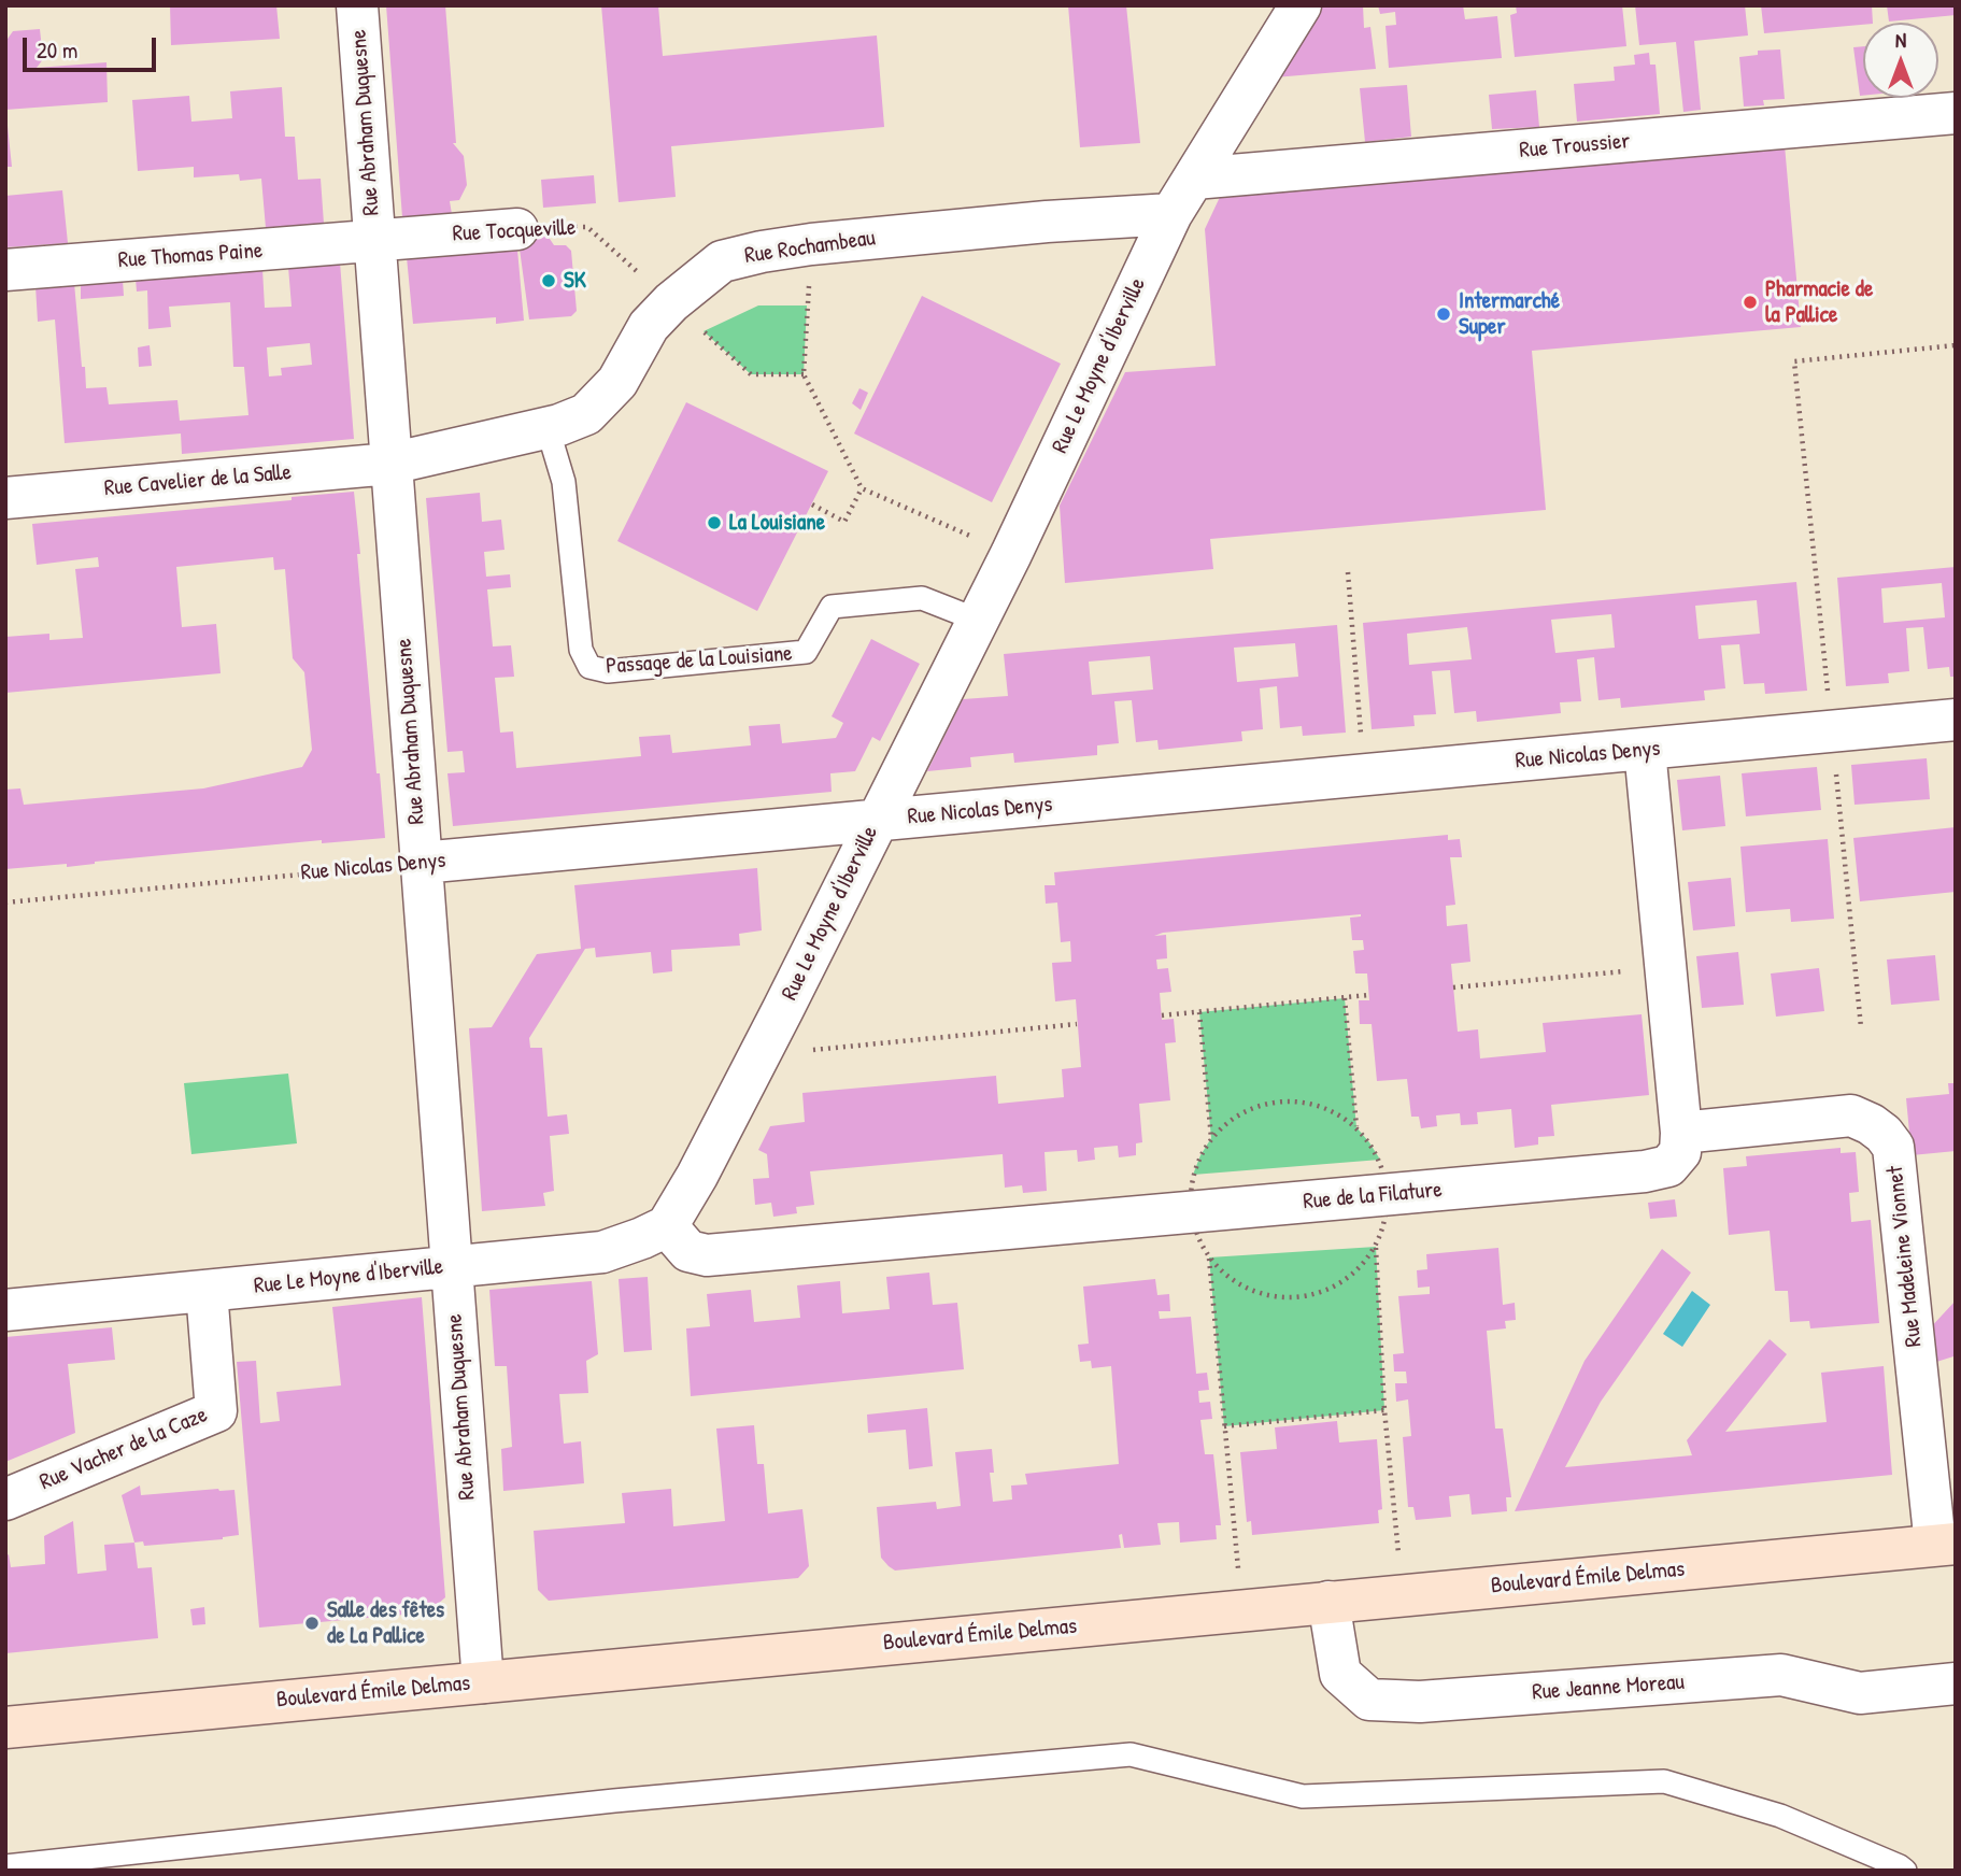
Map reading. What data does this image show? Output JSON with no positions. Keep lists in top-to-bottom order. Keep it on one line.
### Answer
{"streets":{"main road":["Boulevard Émile Delmas"],"street":["Rue Abraham Duquesne","Rue Troussier","Rue Tocqueville","Rue Rochambeau","Rue Thomas Paine","Rue Le Moyne d'Iberville","Rue Cavelier de la Salle","Rue Nicolas Denys","Rue de la Filature","Rue Madeleine Vionnet","Rue Vacher de la Caze","Rue Jeanne Moreau"],"lane":["Passage de la Louisiane"]},"crossings":[["Rue Abraham Duquesne","Rue Tocqueville"],["Rue Abraham Duquesne","Rue Rochambeau"],["Rue Abraham Duquesne","Rue Thomas Paine"],["Rue Abraham Duquesne","Rue Le Moyne d'Iberville"],["Rue Abraham Duquesne","Rue Cavelier de la Salle"],["Rue Abraham Duquesne","Rue Nicolas Denys"],["Rue Abraham Duquesne","Boulevard Émile Delmas"],["Rue Troussier","Rue Le Moyne d'Iberville"],["Rue Tocqueville","Rue Rochambeau"],["Rue Tocqueville","Rue Thomas Paine"],["Rue Rochambeau","Rue Le Moyne d'Iberville"],["Rue Rochambeau","Rue Cavelier de la Salle"],["Rue Rochambeau","Passage de la Louisiane"],["Rue Le Moyne d'Iberville","Passage de la Louisiane"],["Rue Le Moyne d'Iberville","Rue Nicolas Denys"],["Rue Le Moyne d'Iberville","Rue de la Filature"],["Rue Le Moyne d'Iberville","Rue Vacher de la Caze"],["Rue Nicolas Denys","Rue de la Filature"],["Rue de la Filature","Rue Madeleine Vionnet"],["Rue Madeleine Vionnet","Boulevard Émile Delmas"],["Boulevard Émile Delmas","Rue Jeanne Moreau"]],"places":["SK","Pharmacie de la Pallice","Intermarché Super","La Louisiane","Salle des fêtes de La Pallice"],"scale_bar":"20 m","north":"top"}
